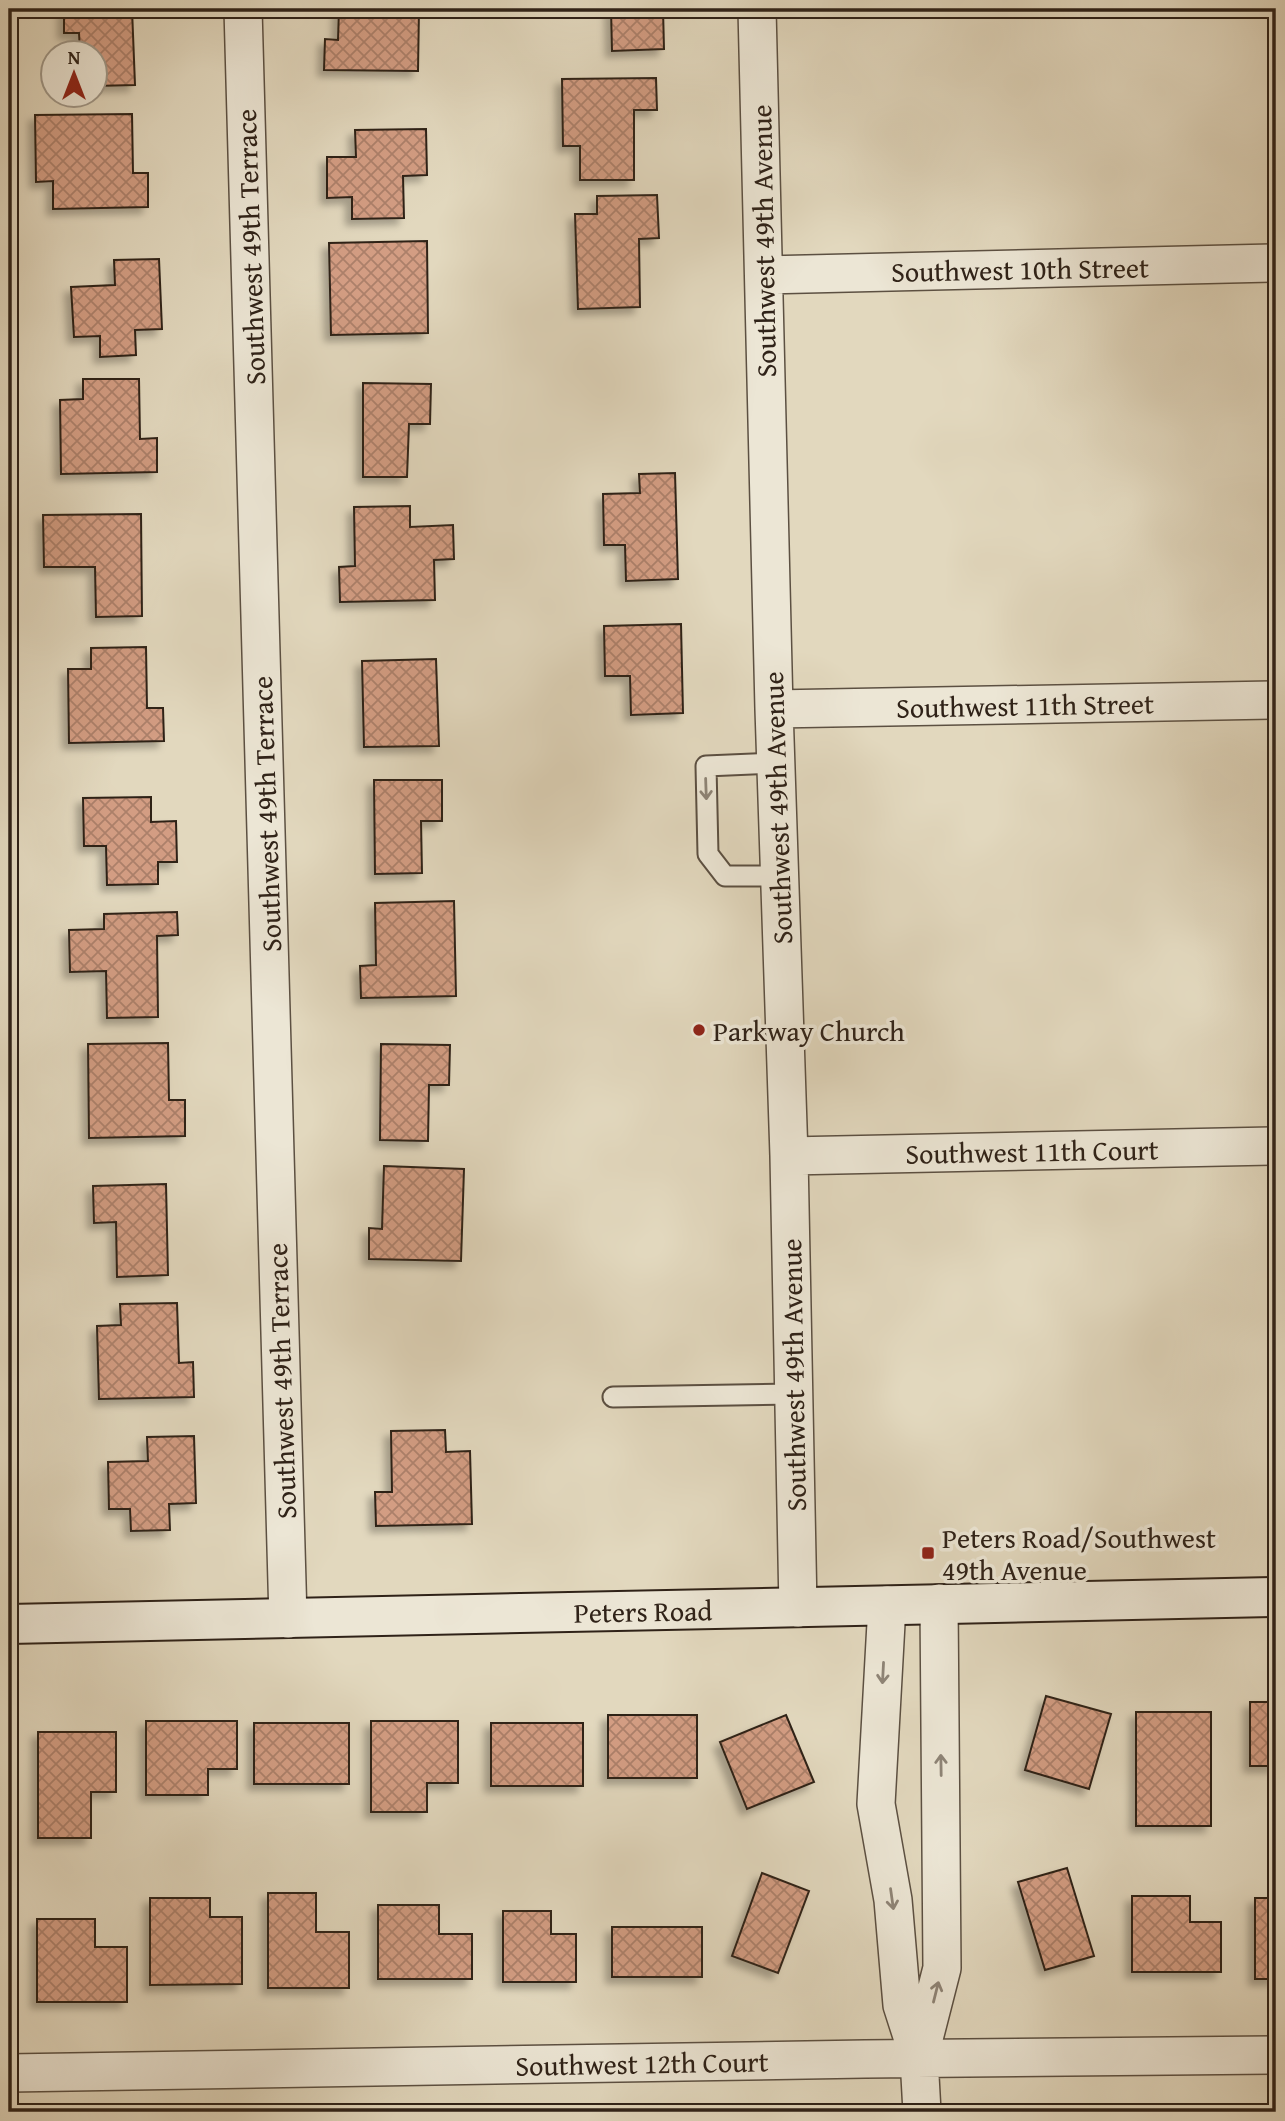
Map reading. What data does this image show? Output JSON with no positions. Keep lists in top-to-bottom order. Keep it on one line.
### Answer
{"streets":{"main road":["Peters Road"],"street":["Southwest 49th Avenue","Southwest 49th Terrace","Southwest 10th Street","Southwest 11th Street","Southwest 11th Court","Southwest 12th Court"]},"crossings":[["Southwest 49th Avenue","Southwest 10th Street"],["Southwest 49th Avenue","Southwest 11th Street"],["Southwest 49th Avenue","Southwest 11th Court"],["Southwest 49th Avenue","Peters Road"],["Southwest 49th Terrace","Peters Road"]],"places":{"other":["Parkway Church"],"transit":["Peters Road/Southwest 49th Avenue"]},"north":"top"}
